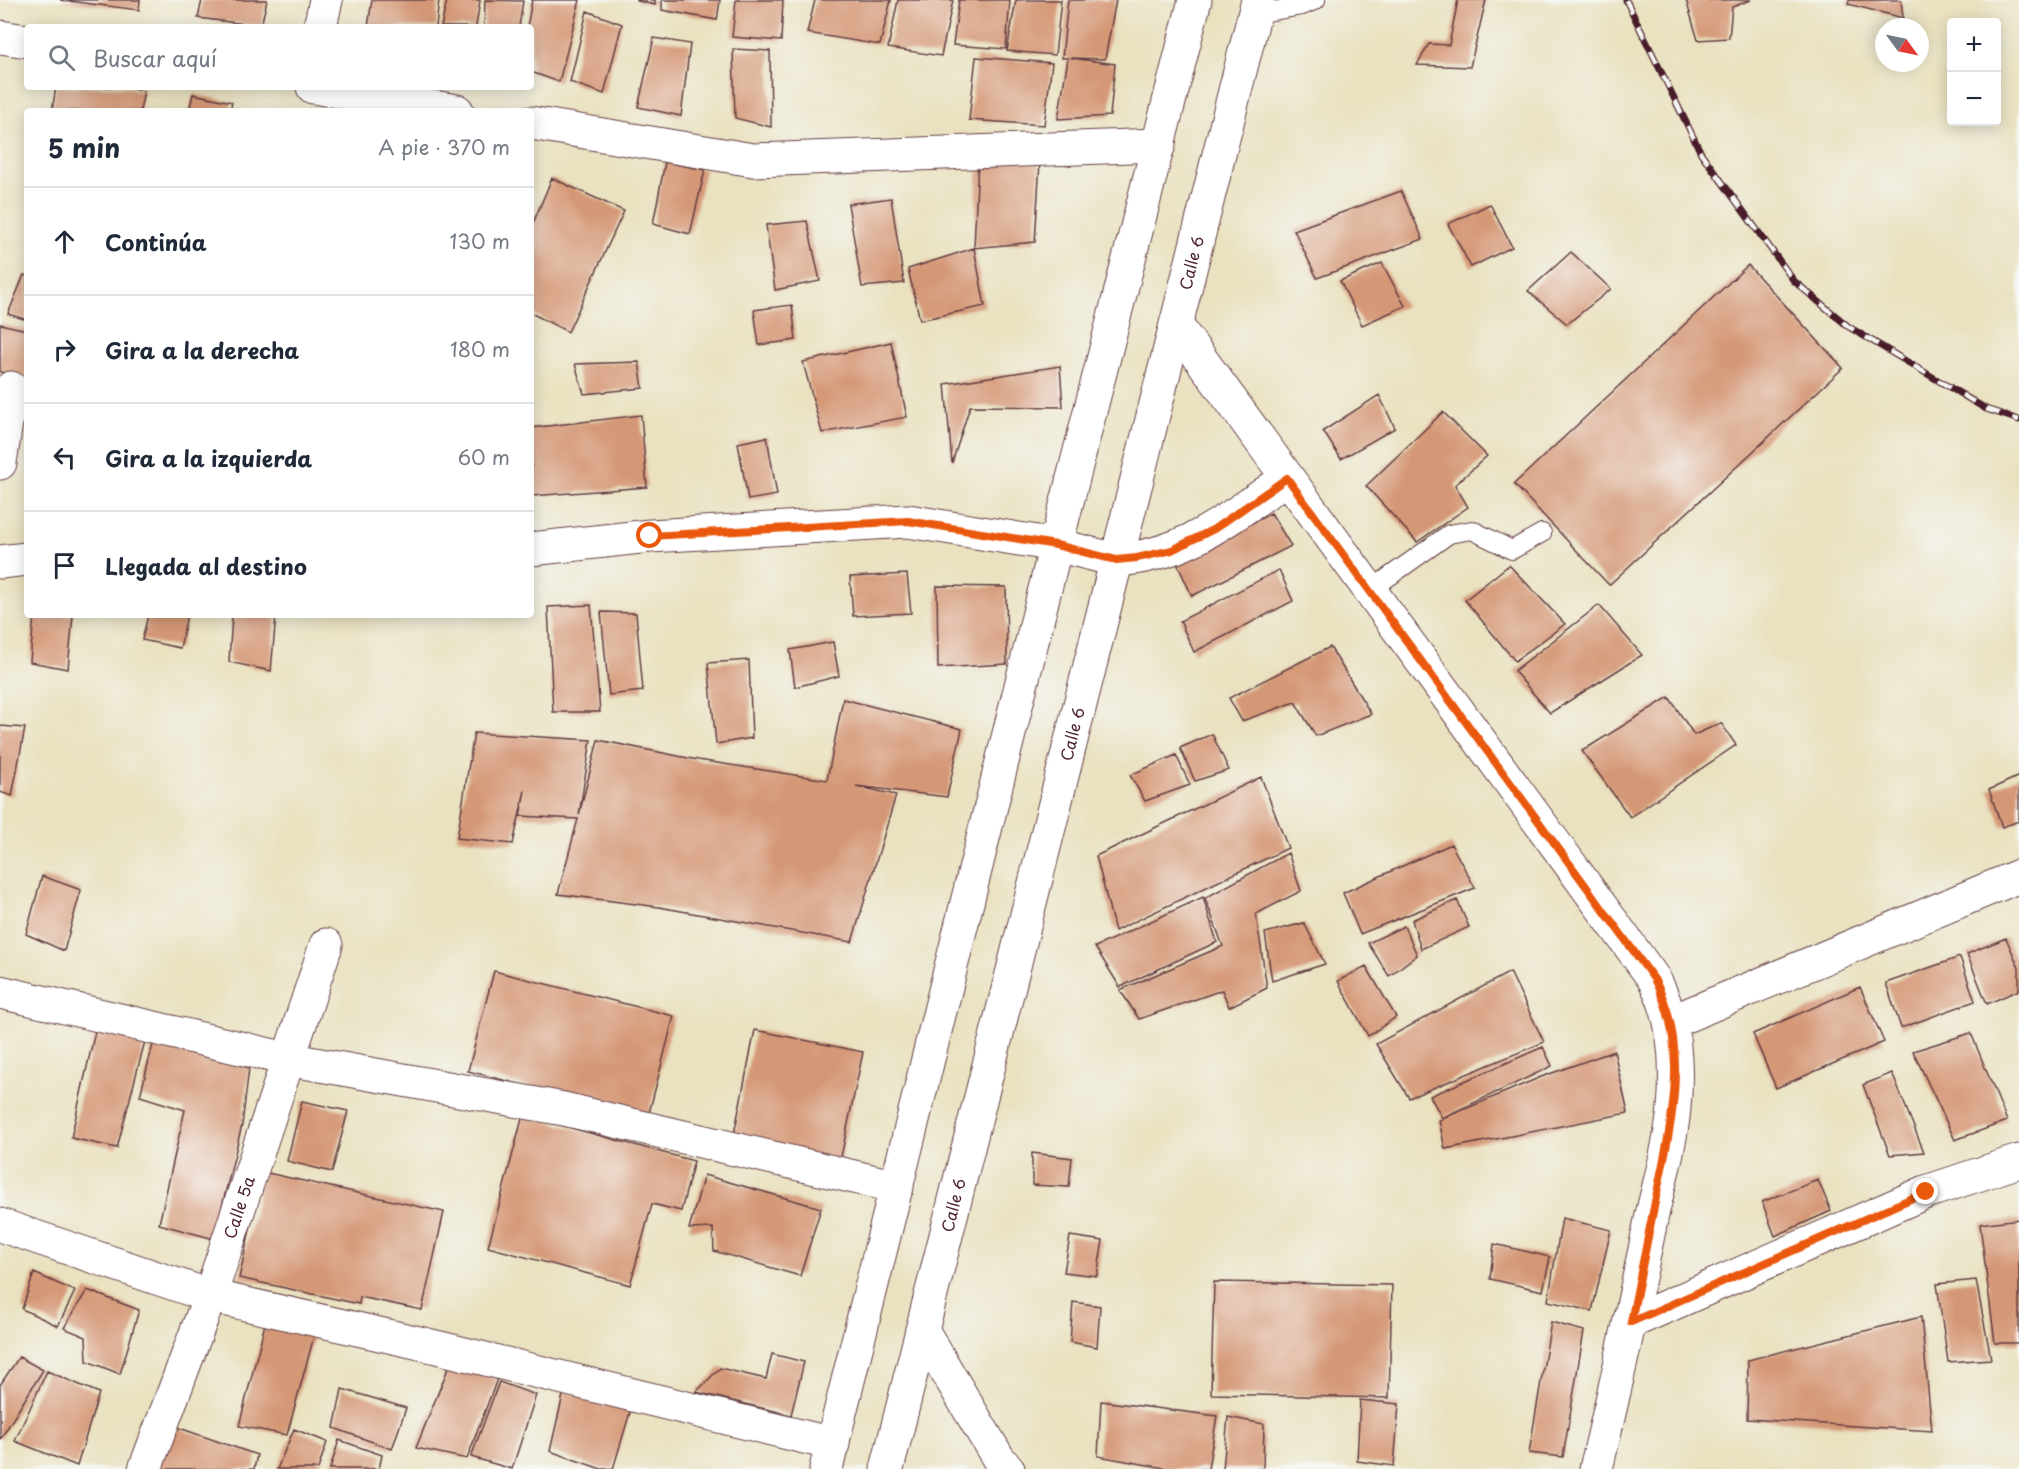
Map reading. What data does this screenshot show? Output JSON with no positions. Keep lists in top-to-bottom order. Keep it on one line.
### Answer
{"streets":{"main road":["Calle 6","Calle 5a"]},"north":"bottom right","page":{"map_buttons":["+","−"],"search":"Buscar aquí","heading":["5 min","A pie · 370 m"],"list":[["Continúa","130 m"],["Gira a la derecha","180 m"],["Gira a la izquierda","60 m"],"Llegada al destino"]}}
